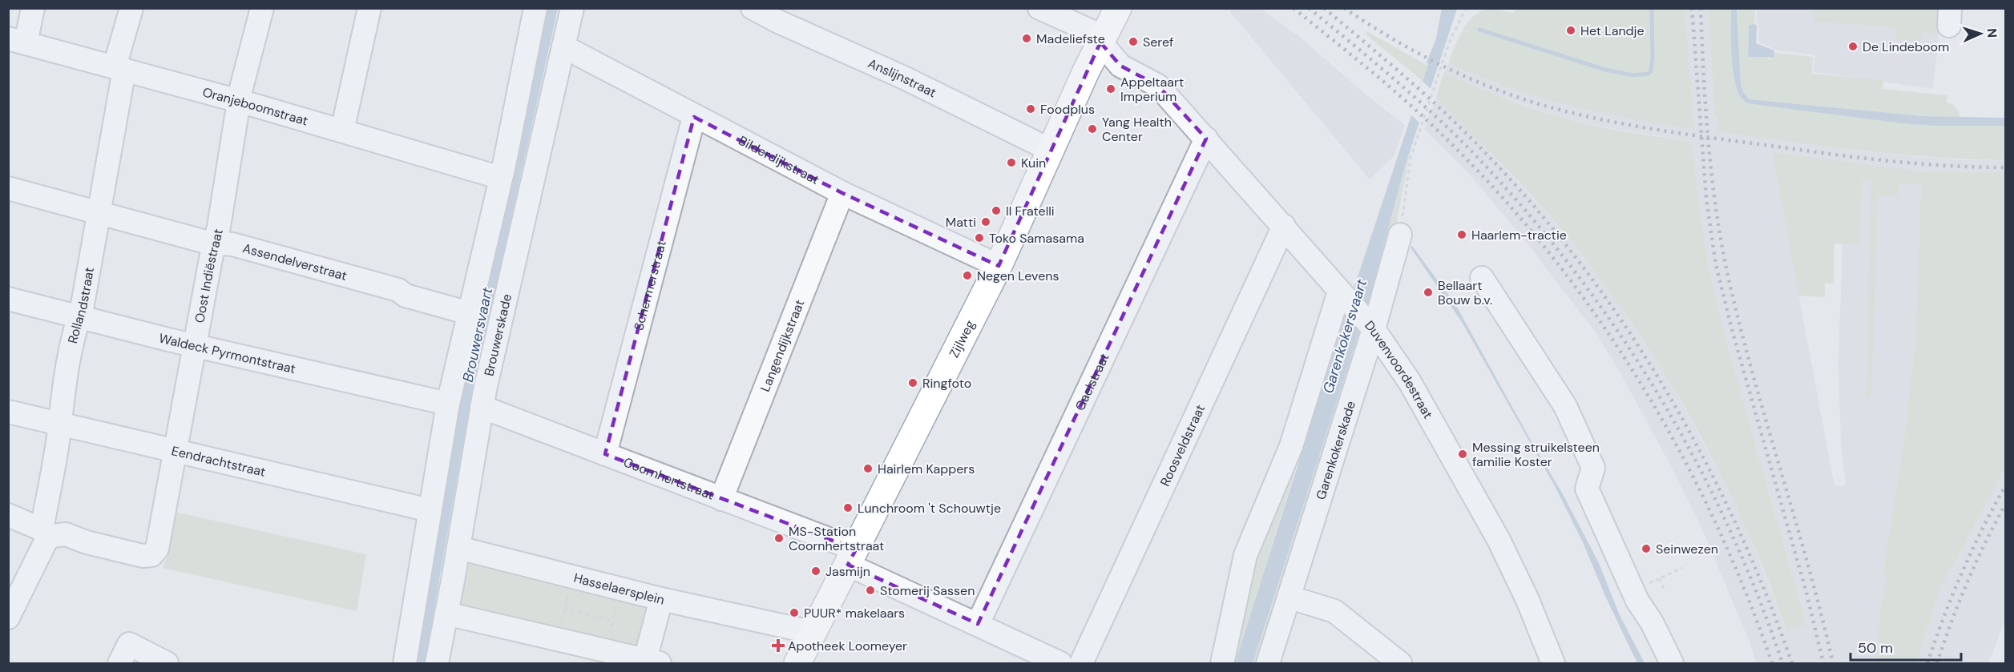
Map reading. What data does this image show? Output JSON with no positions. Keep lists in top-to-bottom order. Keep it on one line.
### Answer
{"streets":{"main road":["Zijlweg"],"street":["Anslijnstraat","Oranjeboomstraat","Bilderdijkstraat","Assendelverstraat","Oost Indiëstraat","Schermerstraat","Rollandstraat","Brouwerskade","Langendijkstraat","Waldeck Pyrmontstraat","Duvenvoordestraat","Gaelstraat","Roosveldstraat","Garenkokerskade","Eendrachtstraat","Coornhertstraat","Hasselaersplein"]},"crossings":[["Anslijnstraat","Zijlweg"],["Oranjeboomstraat","Oost Indiëstraat"],["Oranjeboomstraat","Rollandstraat"],["Bilderdijkstraat","Schermerstraat"],["Bilderdijkstraat","Brouwerskade"],["Bilderdijkstraat","Zijlweg"],["Bilderdijkstraat","Langendijkstraat"],["Assendelverstraat","Oost Indiëstraat"],["Assendelverstraat","Rollandstraat"],["Oost Indiëstraat","Rollandstraat"],["Oost Indiëstraat","Waldeck Pyrmontstraat"],["Oost Indiëstraat","Eendrachtstraat"],["Schermerstraat","Coornhertstraat"],["Rollandstraat","Waldeck Pyrmontstraat"],["Rollandstraat","Eendrachtstraat"],["Brouwerskade","Coornhertstraat"],["Brouwerskade","Hasselaersplein"],["Zijlweg","Duvenvoordestraat"],["Zijlweg","Coornhertstraat"],["Langendijkstraat","Coornhertstraat"],["Duvenvoordestraat","Gaelstraat"],["Duvenvoordestraat","Roosveldstraat"],["Duvenvoordestraat","Garenkokerskade"],["Gaelstraat","Coornhertstraat"]],"water":["Brouwersvaart","Garenkokersvaart"],"places":{"other":["Het Landje","Madeliefste","Seref","De Lindeboom","Appeltaart Imperium","Foodplus","Yang Health Center","Kuin","Il Fratelli","Matti","Haarlem-tractie","Toko Samasama","Negen Levens","Bellaart Bouw b.v.","Ringfoto","Messing struikelsteen familie Koster","Hairlem Kappers","Lunchroom 't Schouwtje","MS-Station Coornhertstraat","Seinwezen","Jasmijn","Stomerij Sassen","PUUR* makelaars"],"health":["Apotheek Loomeyer"]},"scale_bar":"50 m","north":"right"}
